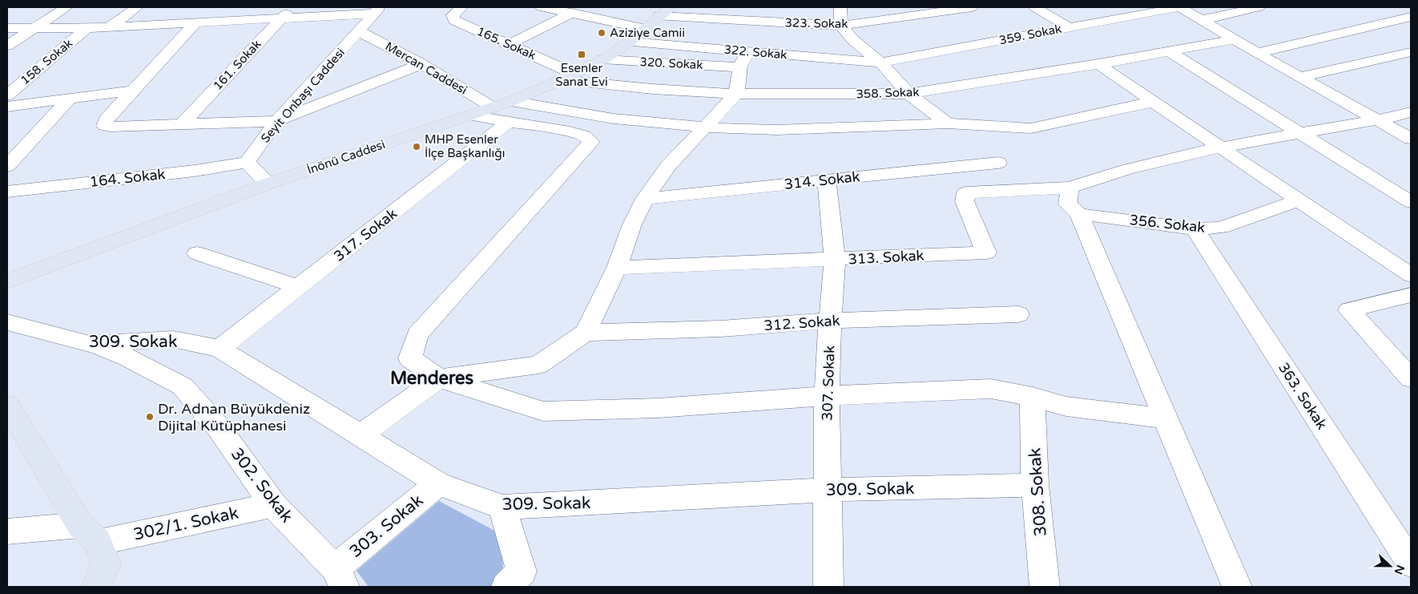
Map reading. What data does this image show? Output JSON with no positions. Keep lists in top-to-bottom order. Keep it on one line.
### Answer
{"streets":{"main road":["İnönü Caddesi"],"street":["323. Sokak","359. Sokak","165. Sokak","322. Sokak","158. Sokak","320. Sokak","161. Sokak","Mercan Caddesi","358. Sokak","Seyit Onbaşı Caddesi","164. Sokak","314. Sokak","356. Sokak","317. Sokak","313. Sokak","312. Sokak","309. Sokak","307. Sokak","363. Sokak","302. Sokak","308. Sokak","302/1. Sokak","303. Sokak"]},"crossings":[["359. Sokak","322. Sokak"],["165. Sokak","358. Sokak"],["322. Sokak","320. Sokak"],["Mercan Caddesi","Seyit Onbaşı Caddesi"],["Mercan Caddesi","317. Sokak"],["Seyit Onbaşı Caddesi","164. Sokak"],["314. Sokak","307. Sokak"],["356. Sokak","363. Sokak"],["317. Sokak","309. Sokak"],["313. Sokak","307. Sokak"],["312. Sokak","307. Sokak"],["309. Sokak","307. Sokak"],["309. Sokak","302. Sokak"],["309. Sokak","308. Sokak"],["309. Sokak","303. Sokak"],["302. Sokak","302/1. Sokak"],["302. Sokak","303. Sokak"]],"districts":["Menderes"],"places":{"other":["Aziziye Camii","MHP Esenler İlçe Başkanlığı","Dr. Adnan Büyükdeniz Dijital Kütüphanesi"],"transit":["Esenler Sanat Evi"]},"north":"right"}
